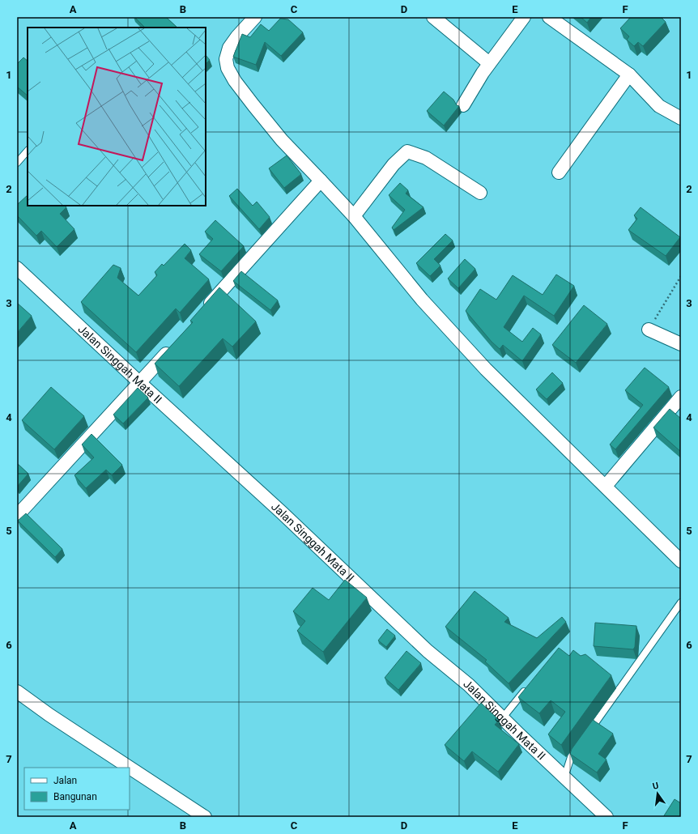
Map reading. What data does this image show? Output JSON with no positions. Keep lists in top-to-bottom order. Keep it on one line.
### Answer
{"streets":{"street":["Jalan Singgah Mata II"]},"legend":["Jalan","Bangunan"],"north":"top","grid":{"columns":["A","B","C","D","E","F"],"rows":["1","2","3","4","5","6","7"]}}
